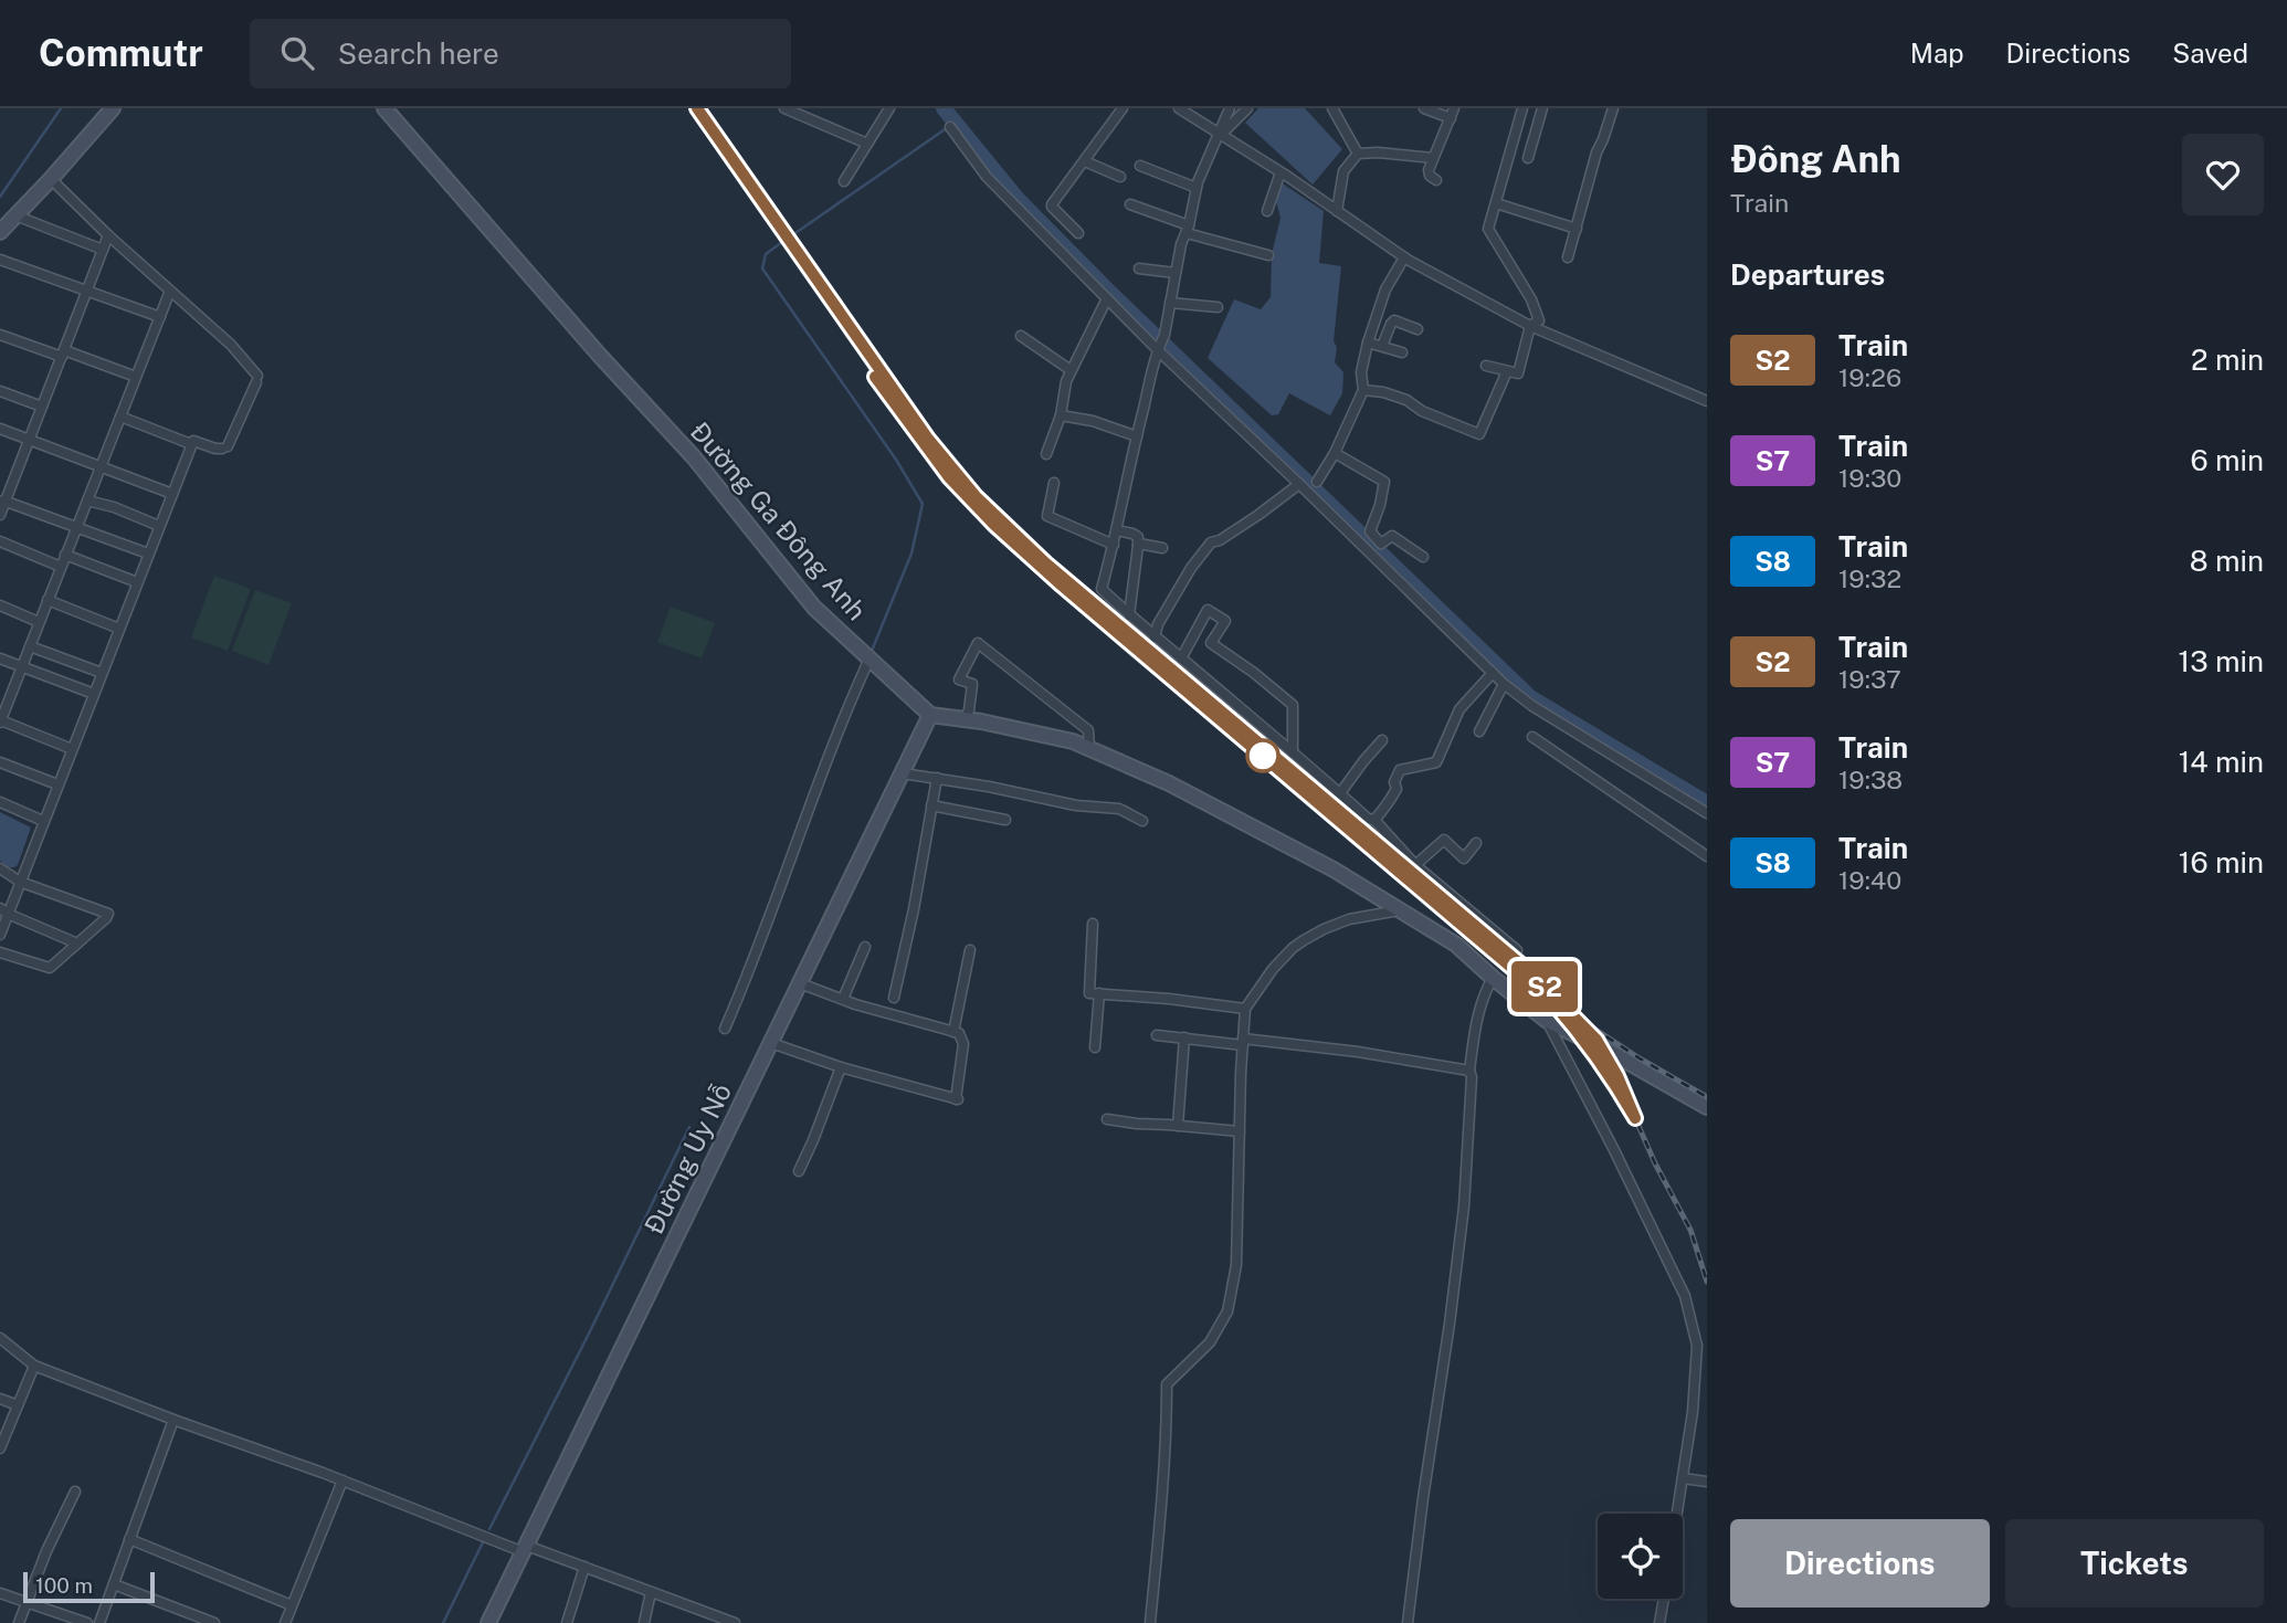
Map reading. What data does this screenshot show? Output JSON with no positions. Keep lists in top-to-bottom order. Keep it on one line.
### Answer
{"streets":{"street":["Đường Ga Đông Anh","Đường Uy Nỗ"]},"crossings":[["Đường Ga Đông Anh","Đường Uy Nỗ"]],"scale_bar":"100 m","page":{"header":"Commutr","search":"Search here","nav":["Map","Directions","Saved"],"on_map":"S2","heading":[["Đông Anh","Train"],"Departures"],"list":[{"mark":"S2","name":"Train","note":"19:26","value":"2 min"},{"mark":"S7","name":"Train","note":"19:30","value":"6 min"},{"mark":"S8","name":"Train","note":"19:32","value":"8 min"},{"mark":"S2","name":"Train","note":"19:37","value":"13 min"},{"mark":"S7","name":"Train","note":"19:38","value":"14 min"},{"mark":"S8","name":"Train","note":"19:40","value":"16 min"}],"buttons":["Directions","Tickets"],"scale":"100 m"}}
